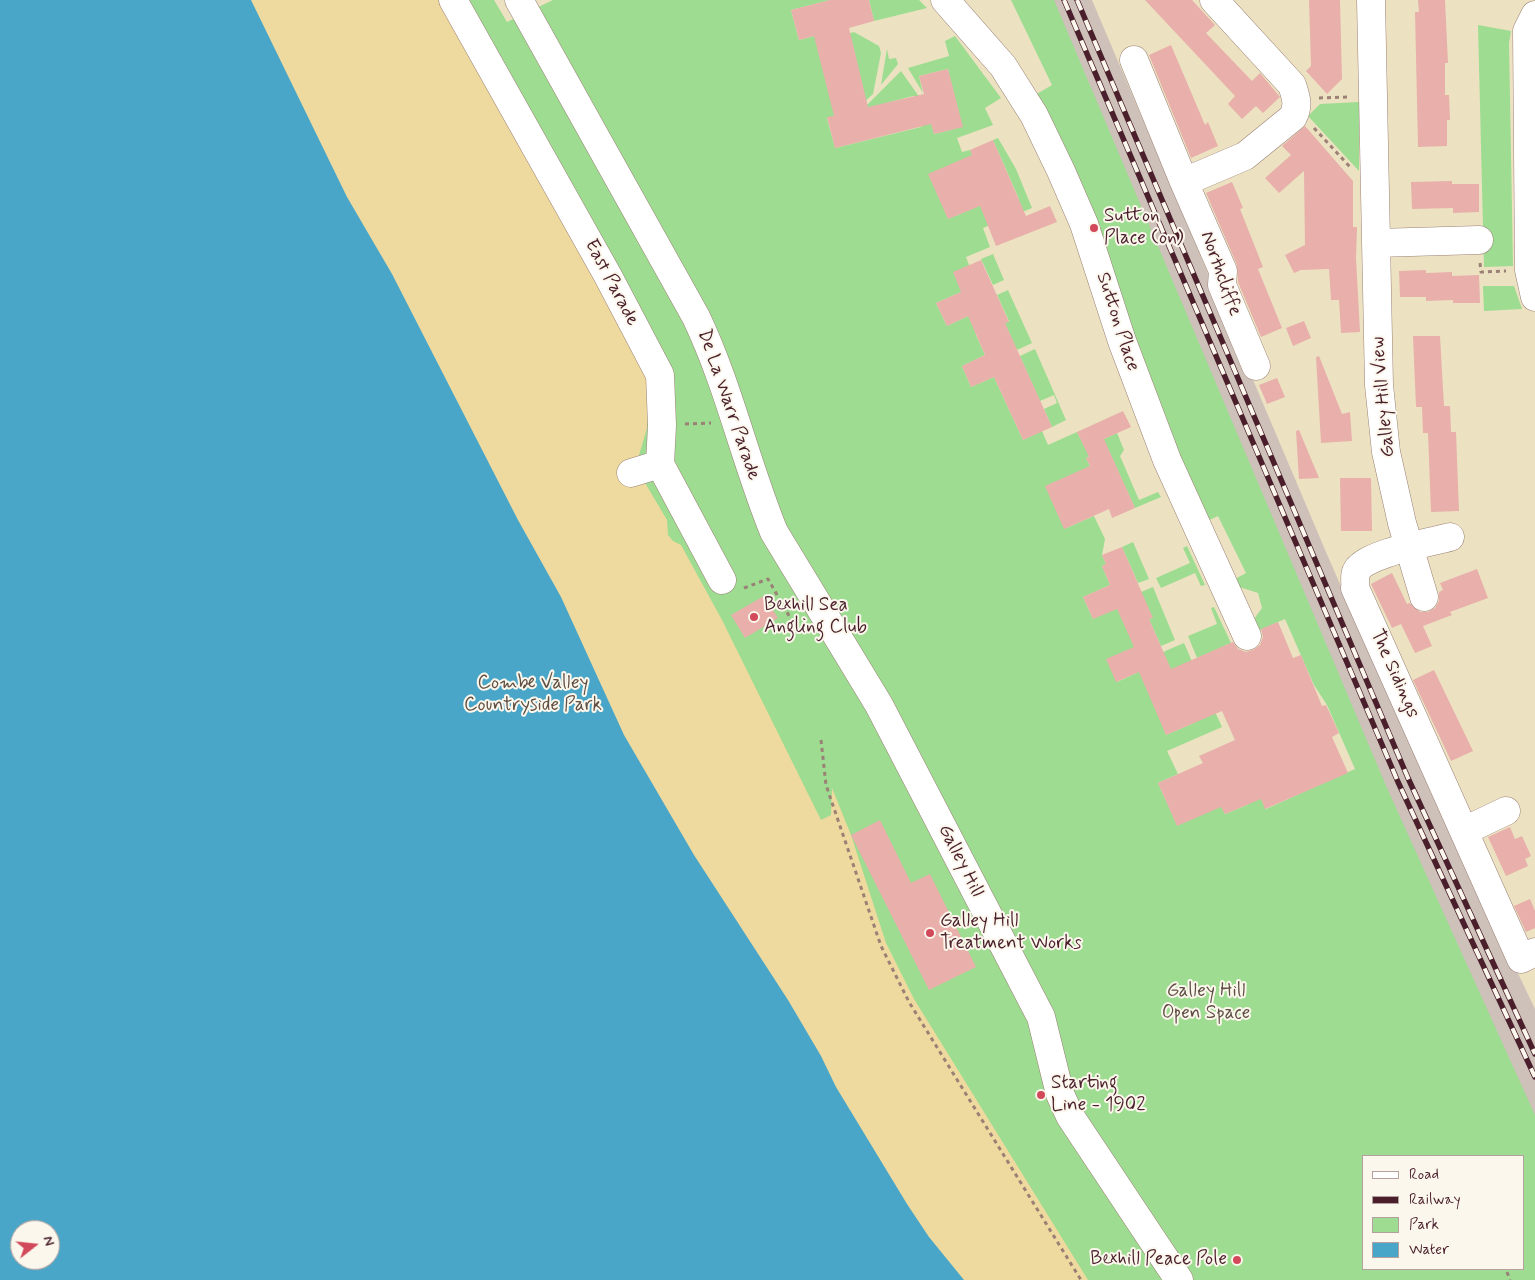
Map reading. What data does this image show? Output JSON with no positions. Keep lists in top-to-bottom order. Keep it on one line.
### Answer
{"streets":{"street":["Northcliffe","East Parade","Sutton Place","Galley Hill View","De La Warr Parade","The Sidings","Galley Hill"]},"crossings":[["Galley Hill View","The Sidings"],["De La Warr Parade","Galley Hill"]],"parks":["Combe Valley Countryside Park","Galley Hill Open Space"],"places":["Sutton Place (on)","Bexhill Sea Angling Club","Galley Hill Treatment Works","Starting Line - 1902","Bexhill Peace Pole"],"legend":["Road","Railway","Park","Water"],"north":"right"}
